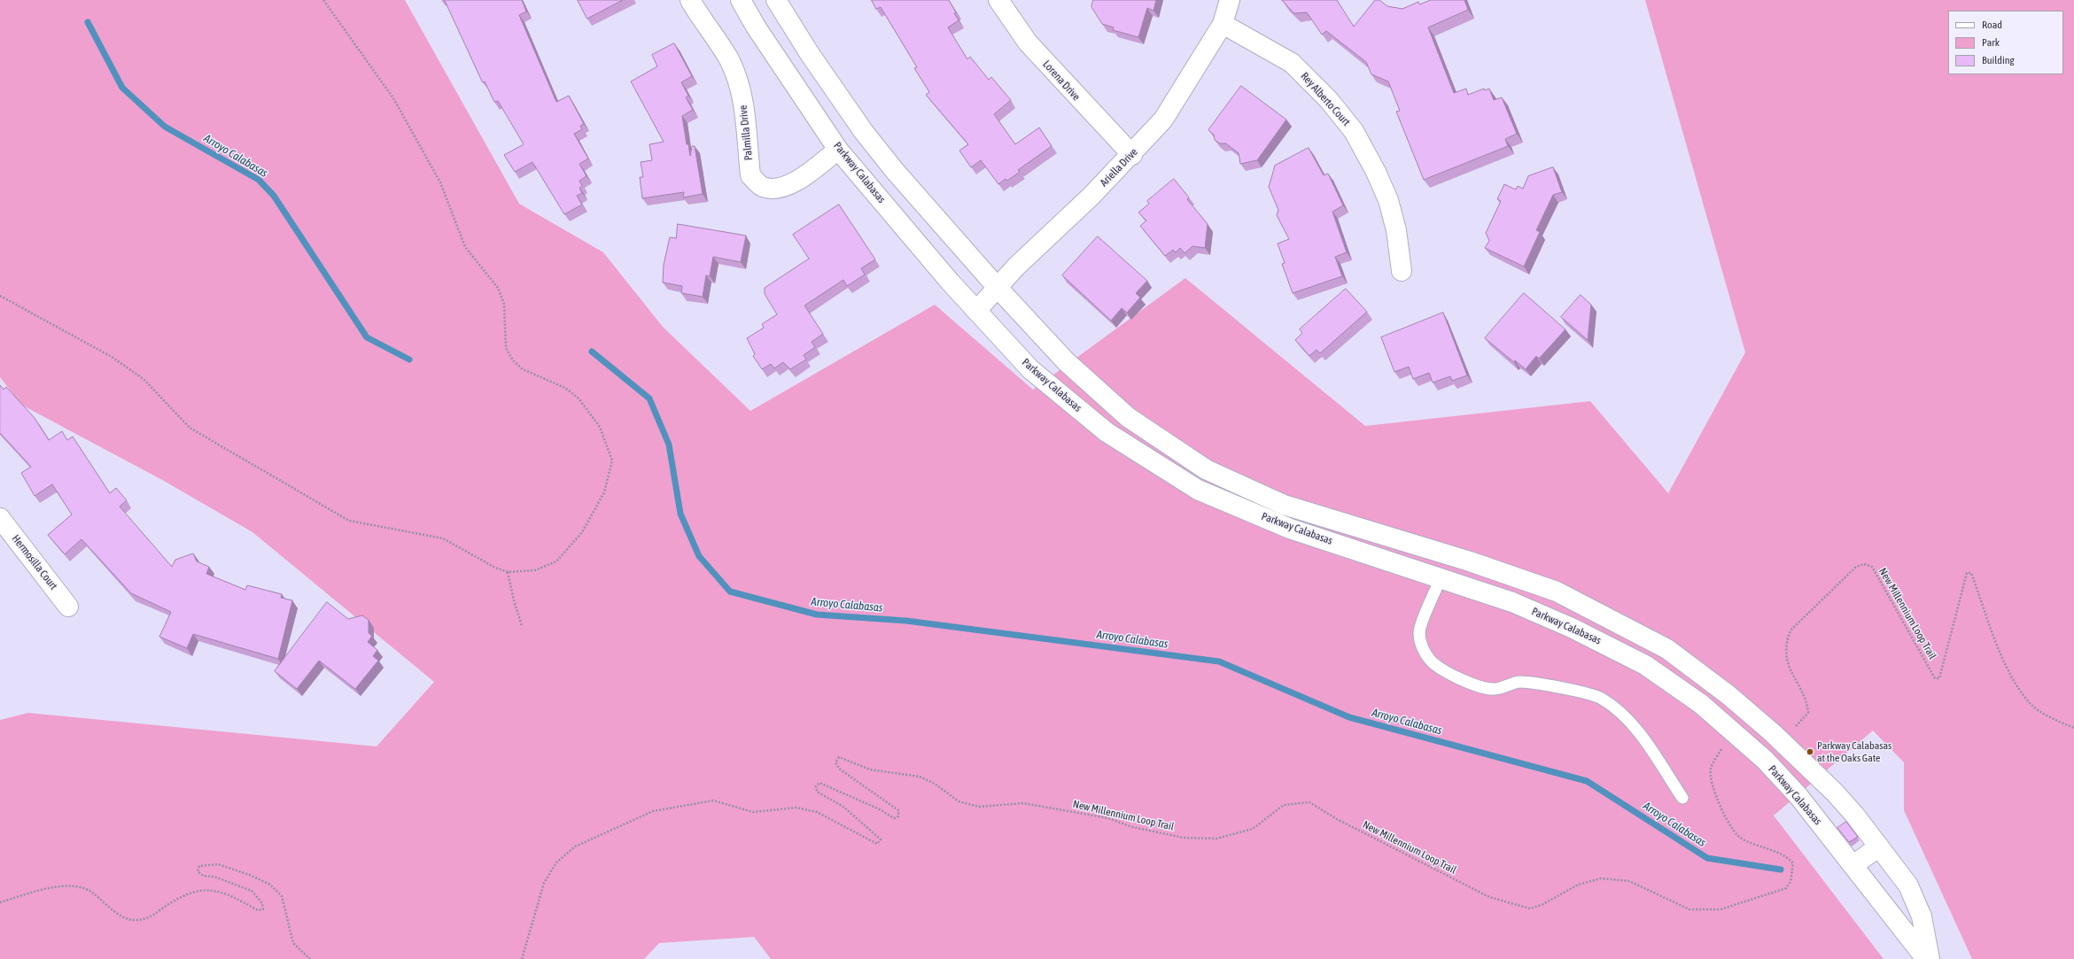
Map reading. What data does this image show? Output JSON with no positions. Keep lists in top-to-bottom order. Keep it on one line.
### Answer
{"streets":{"street":["Lorena Drive","Rey Alberto Court","Palmilla Drive","Ariella Drive","Parkway Calabasas","Hermosilla Court"],"path":["New Millennium Loop Trail"]},"crossings":[["Lorena Drive","Ariella Drive"],["Rey Alberto Court","Ariella Drive"],["Palmilla Drive","Parkway Calabasas"],["Ariella Drive","Parkway Calabasas"],["Parkway Calabasas","New Millennium Loop Trail"]],"water":["Arroyo Calabasas"],"places":["Parkway Calabasas at the Oaks Gate"],"legend":["Road","Park","Building"]}
